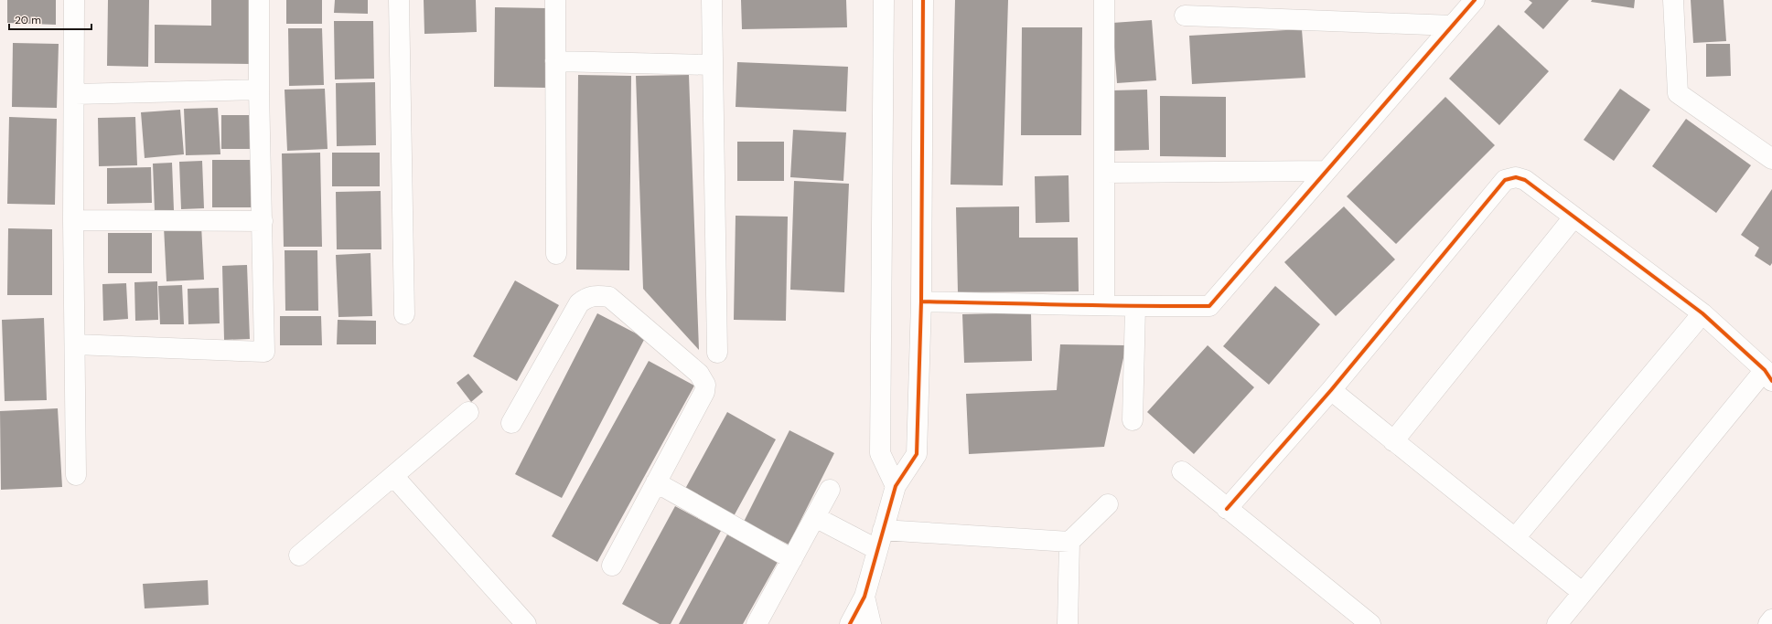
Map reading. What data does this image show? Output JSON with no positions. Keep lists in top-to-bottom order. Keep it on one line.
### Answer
{"scale_bar":"20 m"}
